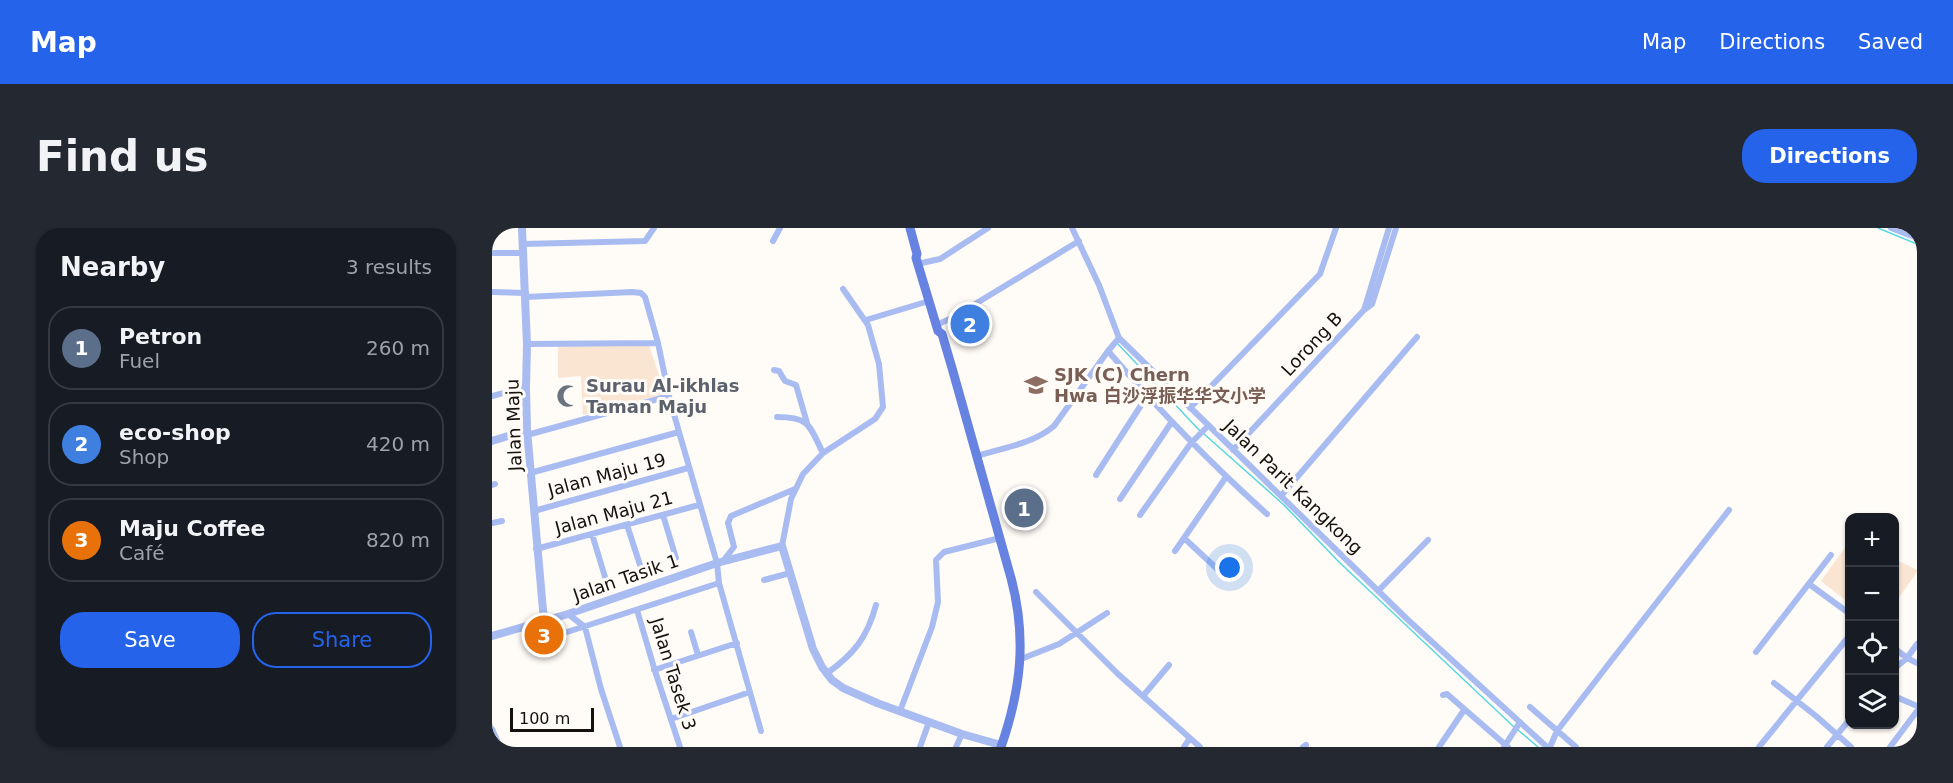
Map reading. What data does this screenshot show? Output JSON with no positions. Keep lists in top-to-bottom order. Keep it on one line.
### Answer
{"streets":{"street":["Lorong B","Jalan Maju","Jalan Maju 19","Jalan Parit Kangkong","Jalan Maju 21","Jalan Tasik 1","Jalan Tasek 3"]},"crossings":[["Lorong B","Jalan Parit Kangkong"],["Jalan Maju","Jalan Maju 19"],["Jalan Maju","Jalan Maju 21"],["Jalan Maju","Jalan Tasik 1"]],"places":{"school or university":["SJK (C) Chern Hwa 白沙浮振华华文小学"],"mosque":["Surau Al-ikhlas Taman Maju"]},"scale_bar":"100 m","page":{"header":"Map","nav":["Map","Directions","Saved"],"buttons":["Directions",["Save","Share"]],"title":"Find us","heading":["Nearby","3 results"],"pins":["2","1","3"],"list":[{"mark":"1","name":"Petron","note":"Fuel","value":"260 m"},{"mark":"2","name":"eco-shop","note":"Shop","value":"420 m"},{"mark":"3","name":"Maju Coffee","note":"Café","value":"820 m"}],"map_buttons":["+","−"],"scale":"100 m"}}
